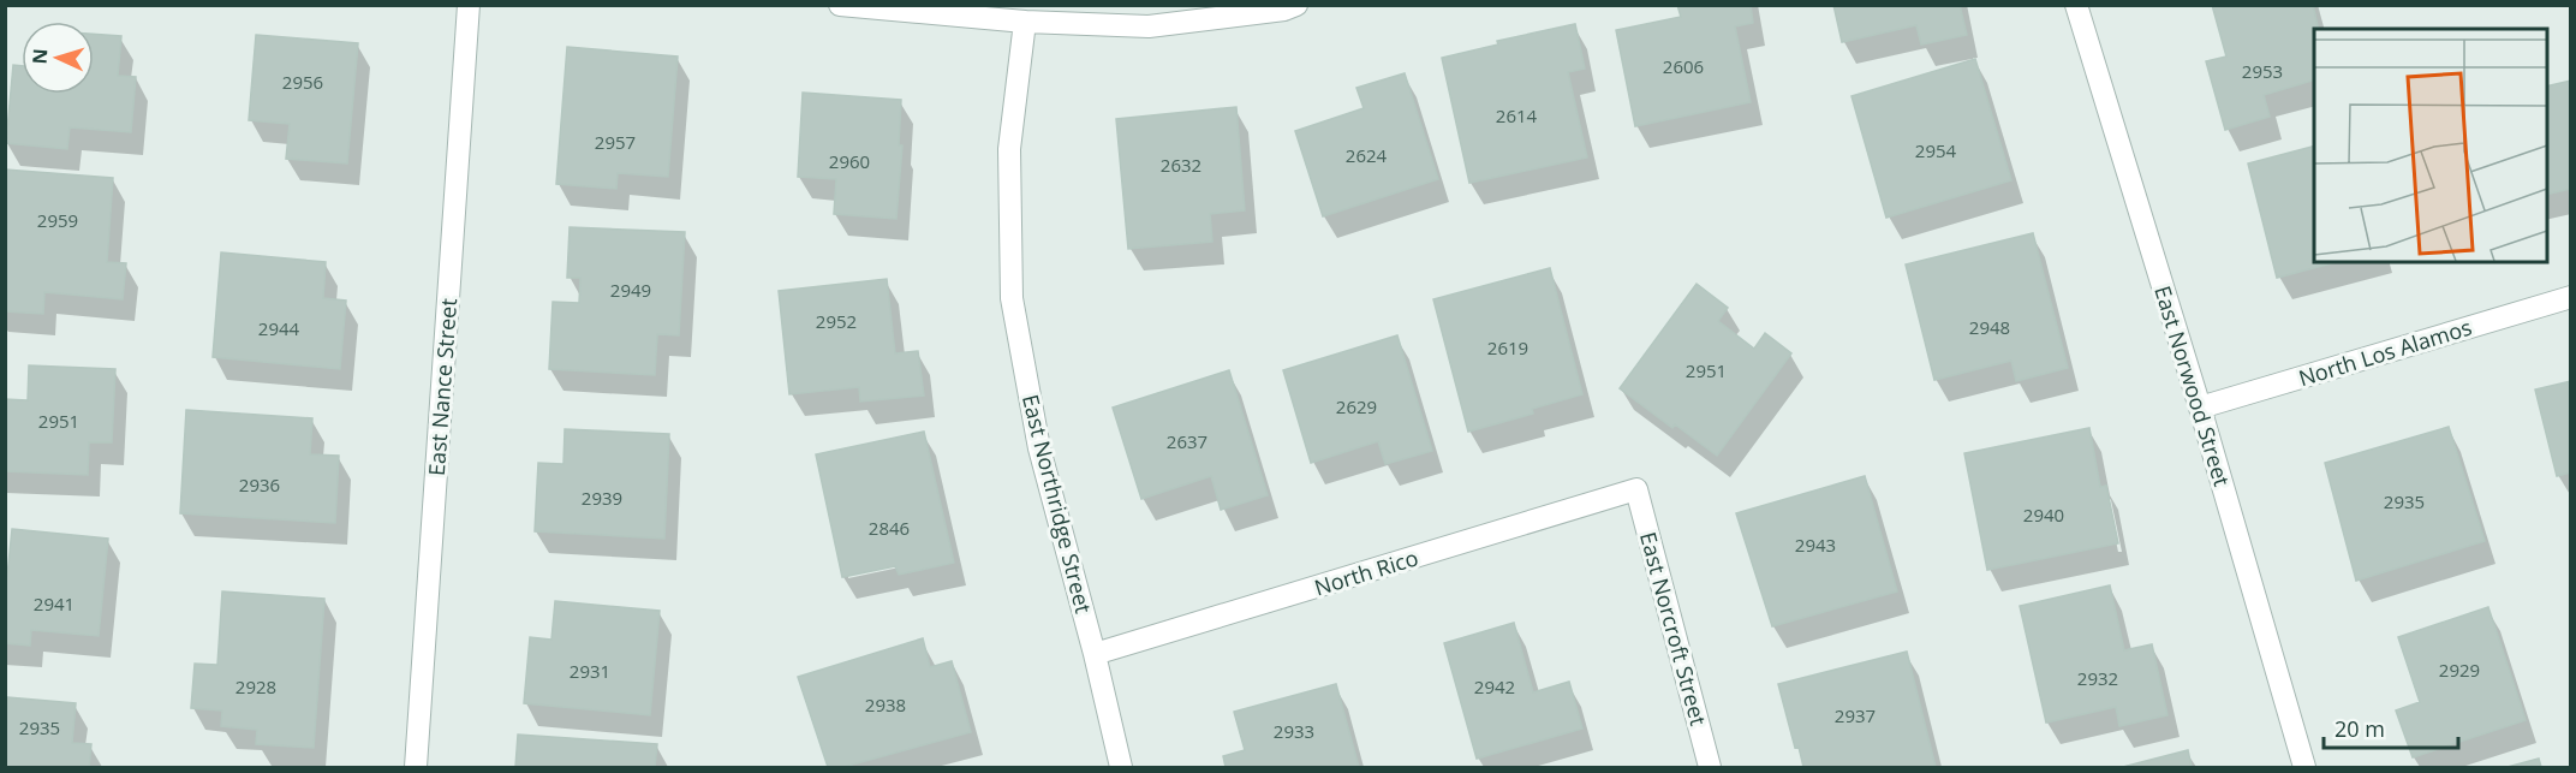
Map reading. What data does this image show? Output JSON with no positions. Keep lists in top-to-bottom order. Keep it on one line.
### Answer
{"streets":{"street":["North Los Alamos","East Norwood Street","East Nance Street","East Northridge Street","North Rico","East Norcroft Street"]},"crossings":[["North Los Alamos","East Norwood Street"],["East Northridge Street","North Rico"],["North Rico","East Norcroft Street"]],"house_numbers":["2606","2953","2956","2614","2957","2954","2624","2960","2632","2959","2949","2952","2948","2944","2619","2951","2629","2951","2637","2936","2939","2935","2940","2846","2943","2941","2929","2931","2932","2928","2942","2938","2937","2935","2933"],"scale_bar":"20 m","north":"left"}
